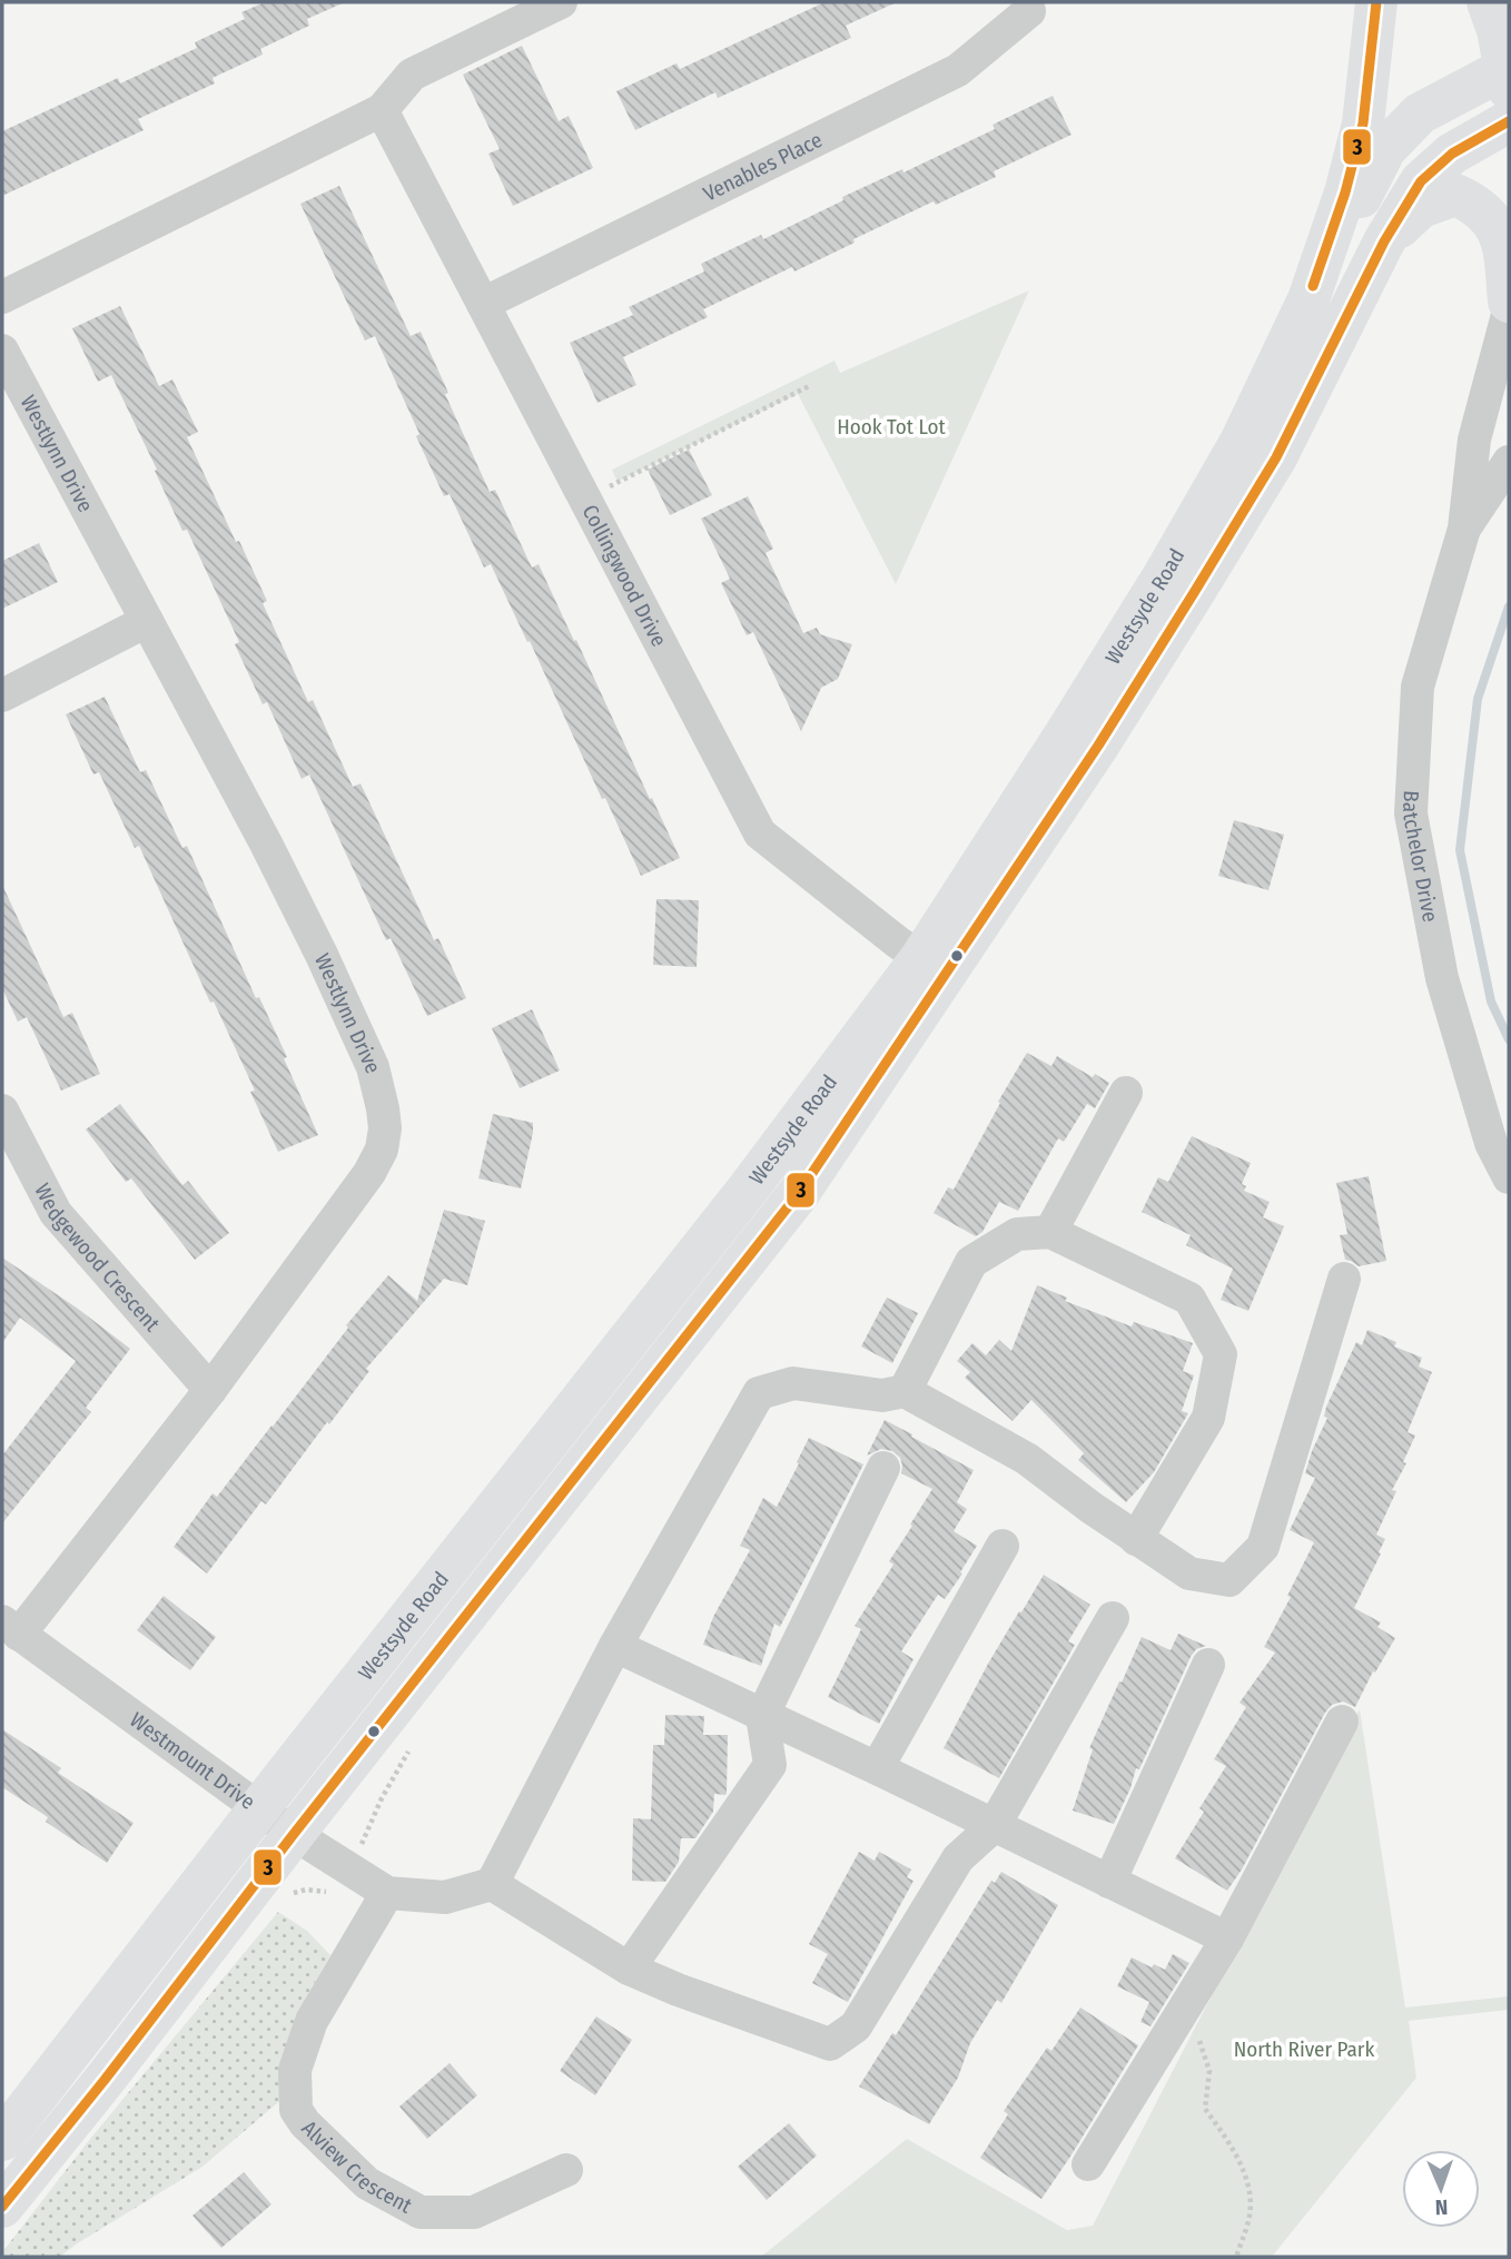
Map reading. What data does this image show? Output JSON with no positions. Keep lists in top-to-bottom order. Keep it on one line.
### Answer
{"streets":{"main road":["Westsyde Road"],"street":["Venables Place","Westlynn Drive","Collingwood Drive","Batchelor Drive","Wedgewood Crescent","Westmount Drive","Alview Crescent"]},"crossings":[["Venables Place","Collingwood Drive"],["Westlynn Drive","Wedgewood Crescent"],["Westlynn Drive","Westmount Drive"],["Collingwood Drive","Westsyde Road"],["Westsyde Road","Westmount Drive"],["Westmount Drive","Alview Crescent"]],"parks":["Hook Tot Lot","North River Park"],"lines":["transit line 3"],"north":"bottom"}
